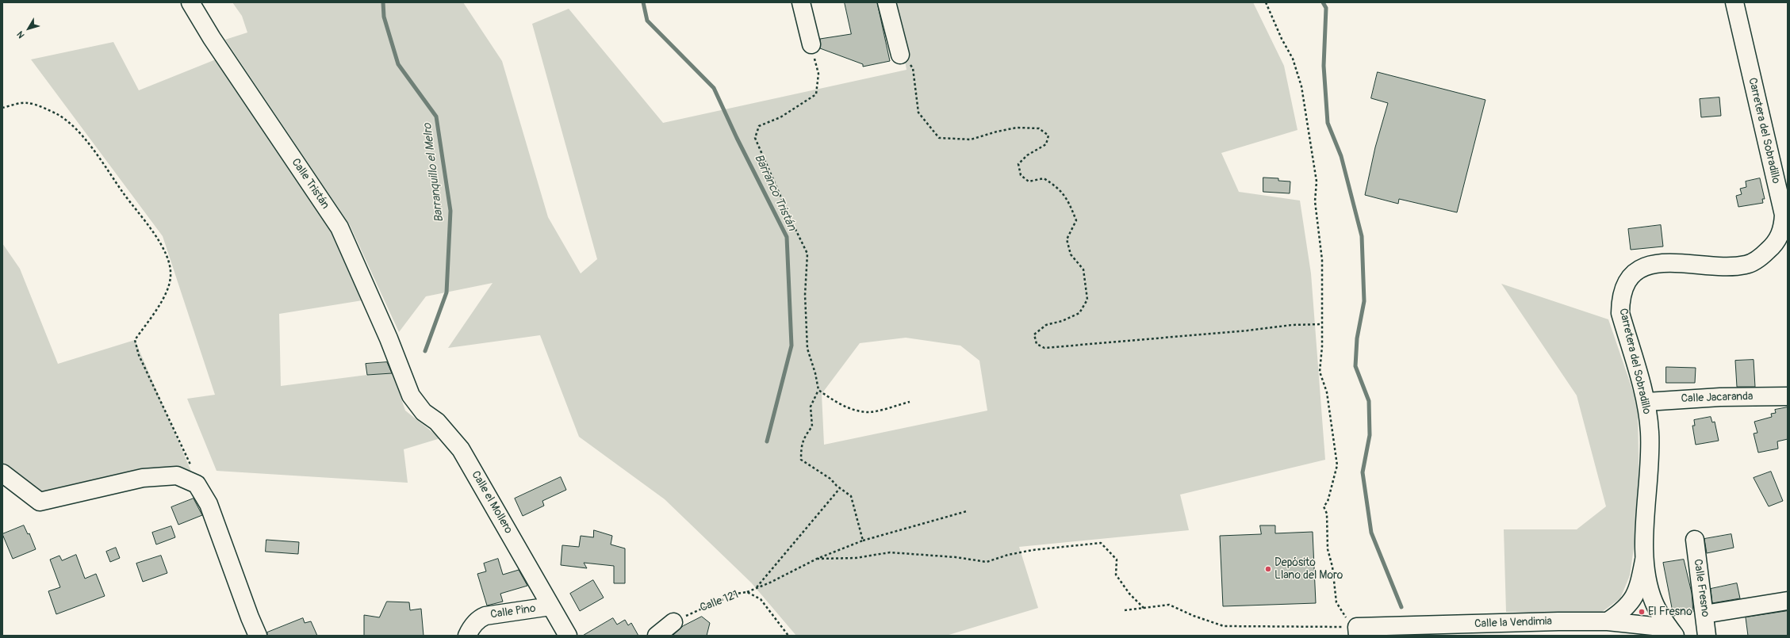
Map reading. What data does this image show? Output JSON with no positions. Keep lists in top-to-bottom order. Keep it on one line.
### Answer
{"streets":{"street":["Carretera del Sobradillo","Calle Tristán","Calle Jacaranda","Calle el Mollero","Calle Fresno","Calle Pino","Calle la Vendimia"],"path":["Calle 121"]},"crossings":[["Carretera del Sobradillo","Calle Jacaranda"],["Carretera del Sobradillo","Calle la Vendimia"],["Calle Tristán","Calle el Mollero"],["Calle el Mollero","Calle Pino"]],"water":["Barranquillo el Melro","Barranco Tristán"],"places":["Depósito Llano del Moro","El Fresno"],"north":"bottom left"}
